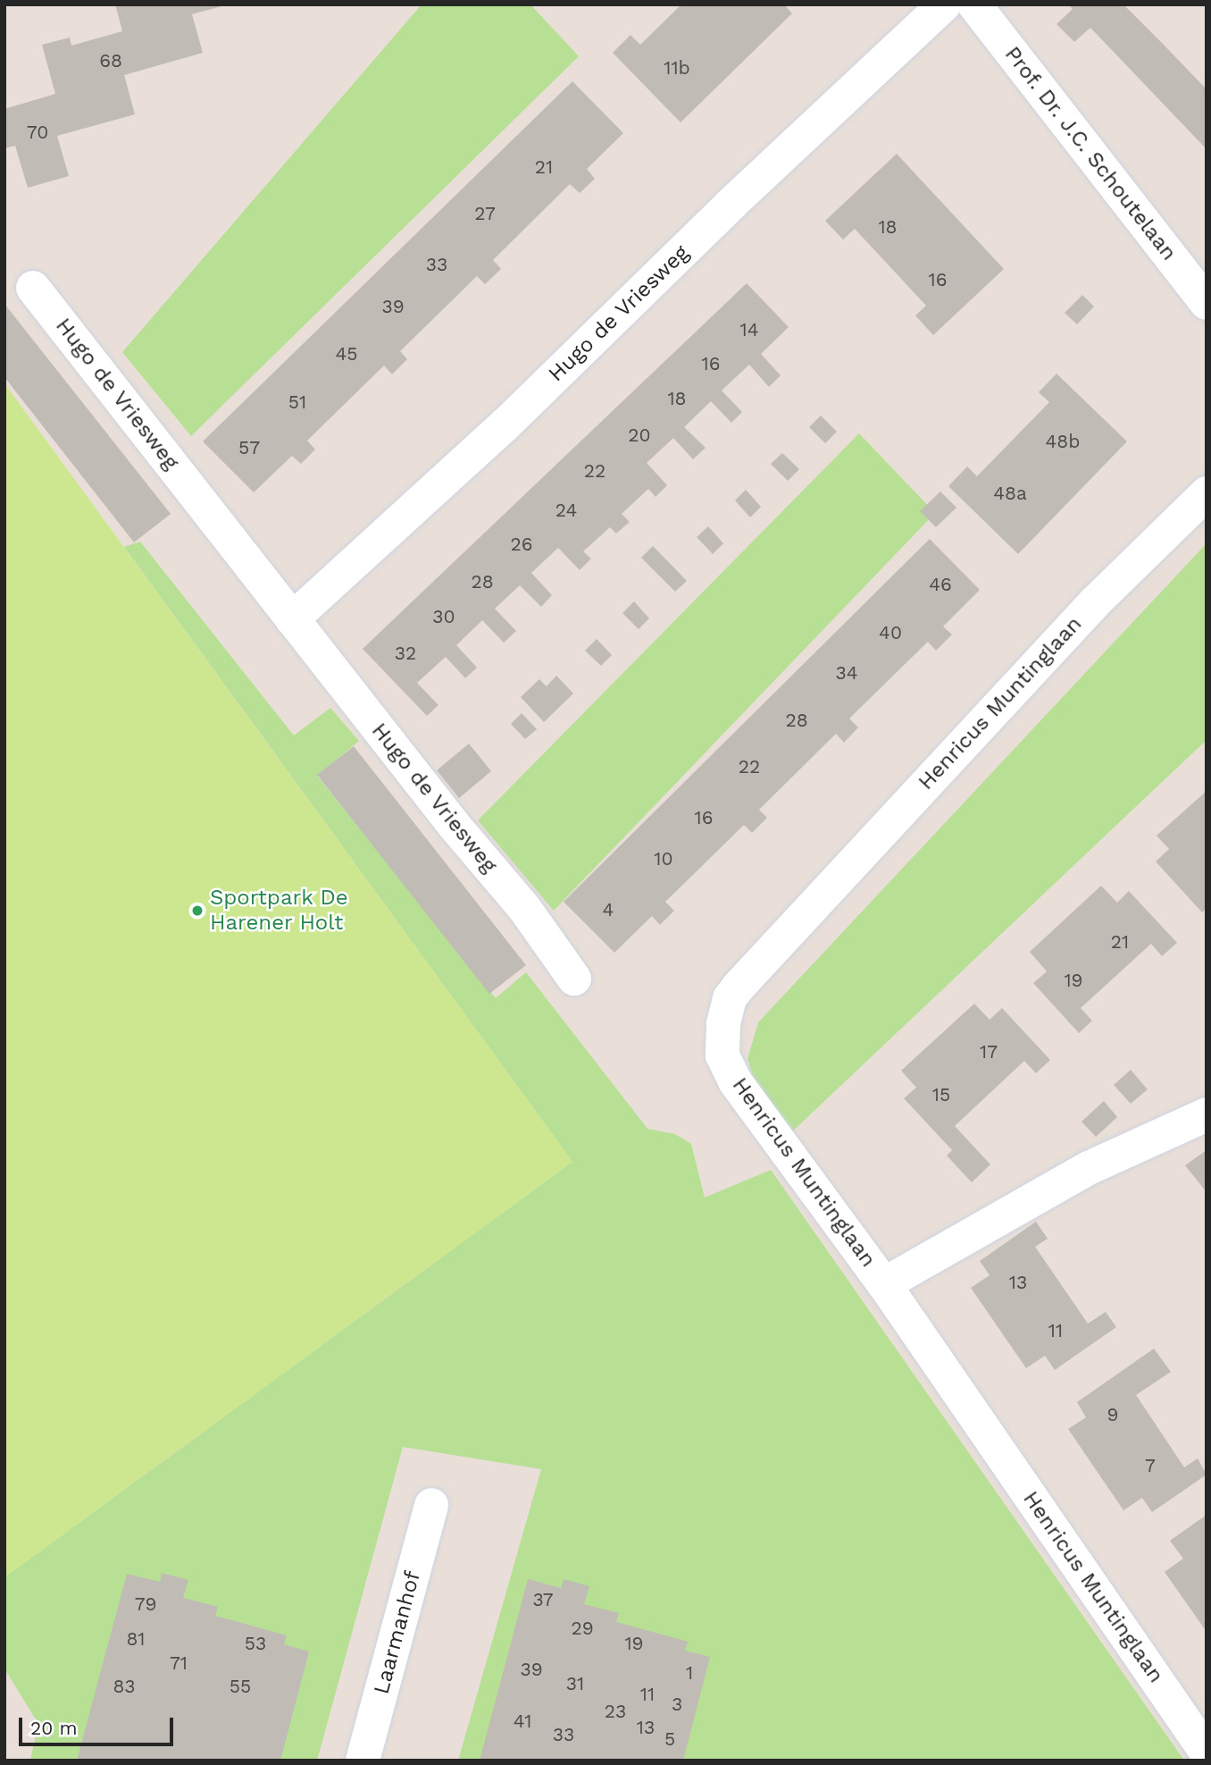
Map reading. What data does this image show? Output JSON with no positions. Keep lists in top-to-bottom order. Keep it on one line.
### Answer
{"streets":{"street":["Prof. Dr. J.C. Schoutelaan","Hugo de Vriesweg","Henricus Muntinglaan","Laarmanhof"]},"places":["Sportpark De Harener Holt"],"house_numbers":["68","11b","70","21","27","18","33","16","39","14","45","16","18","51","20","48b","57","22","48a","24","26","28","46","30","40","32","34","28","22","16","10","4","21","19","17","15","13","11","9","7","37","79","29","81","53","19","71","39","1","31","83","55","11","3","23","41","13","33","5"],"scale_bar":"20 m"}
